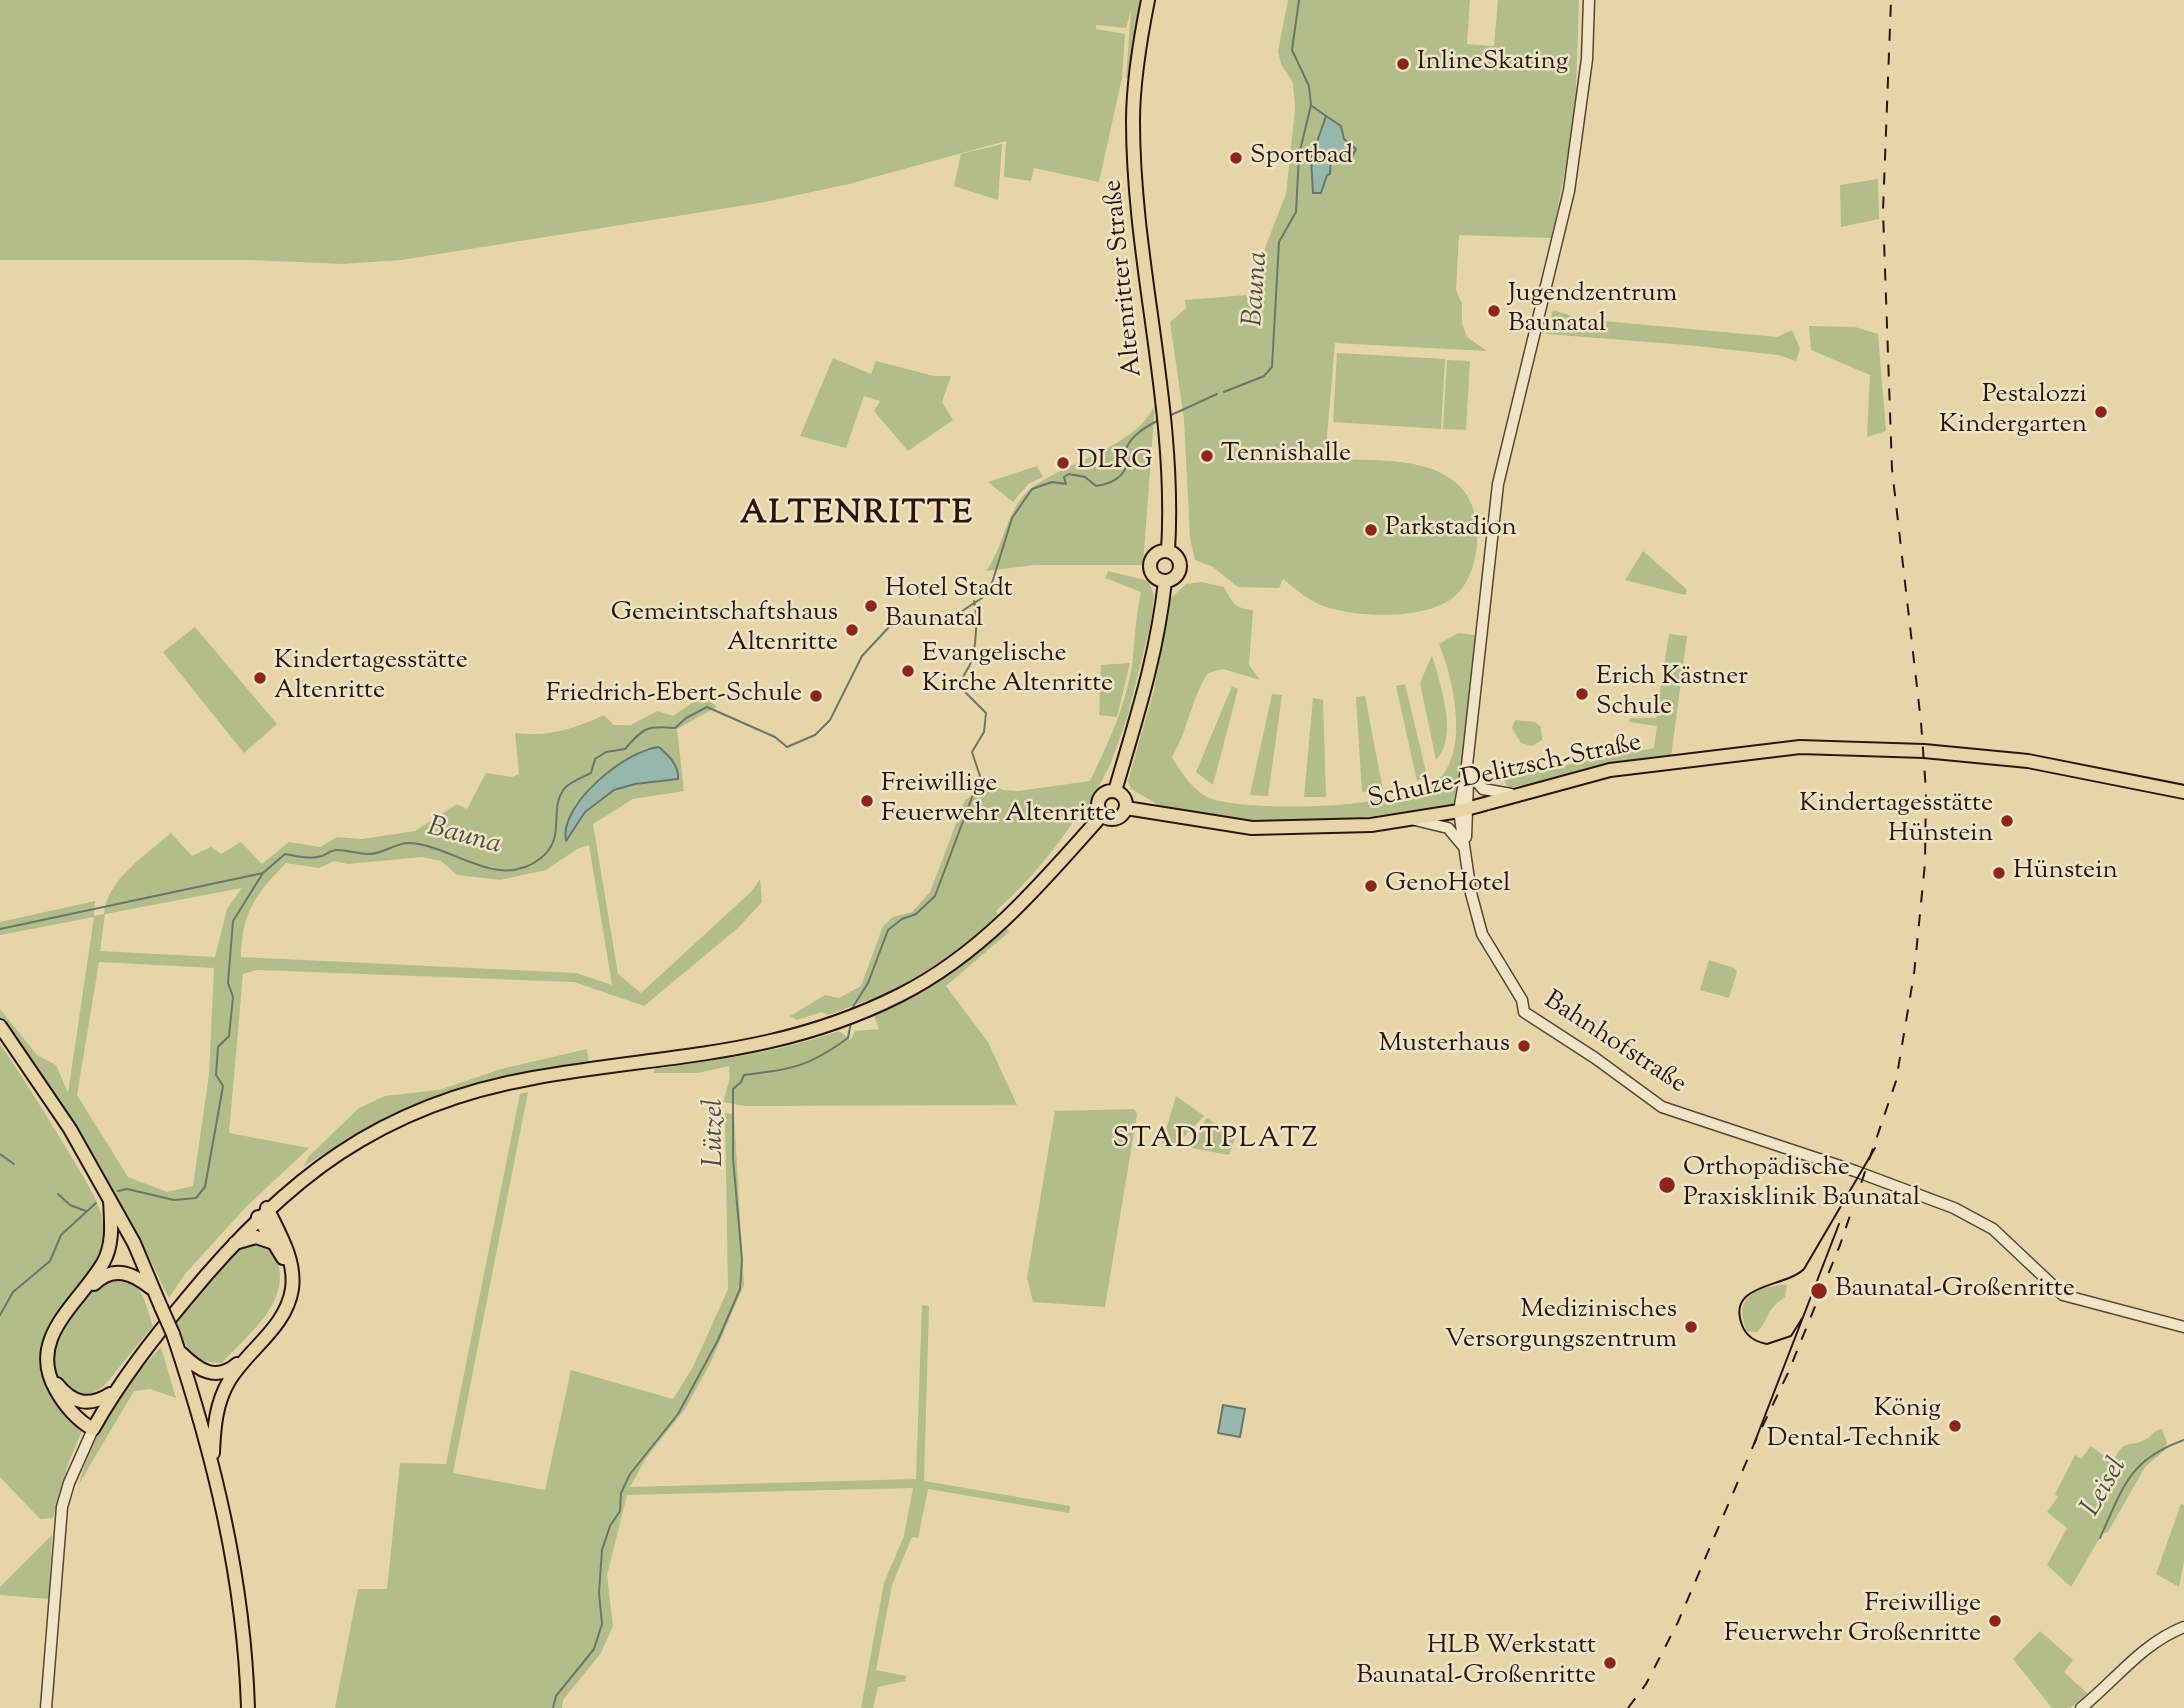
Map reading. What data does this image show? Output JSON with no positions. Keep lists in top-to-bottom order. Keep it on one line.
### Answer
{"streets":{"main road":["Altenritter Straße","Schulze-Delitzsch-Straße"],"street":["Bahnhofstraße"]},"crossings":[["Schulze-Delitzsch-Straße","Bahnhofstraße"]],"districts":["ALTENRITTE","STADTPLATZ"],"water":["Bauna","Lützel","Leisel"],"places":["InlineSkating","Sportbad","Jugendzentrum Baunatal","Pestalozzi Kindergarten","Tennishalle","DLRG","Parkstadion","Hotel Stadt Baunatal","Gemeintschaftshaus Altenritte","Evangelische Kirche Altenritte","Kindertagesstätte Altenritte","Erich Kästner Schule","Friedrich-Ebert-Schule","Freiwillige Feuerwehr Altenritte","Kindertagesstätte Hünstein","Hünstein","GenoHotel","Musterhaus","Orthopädische Praxisklinik Baunatal","Baunatal-Großenritte","Medizinisches Versorgungszentrum","König Dental-Technik","Freiwillige Feuerwehr Großenritte","HLB Werkstatt Baunatal-Großenritte"]}
